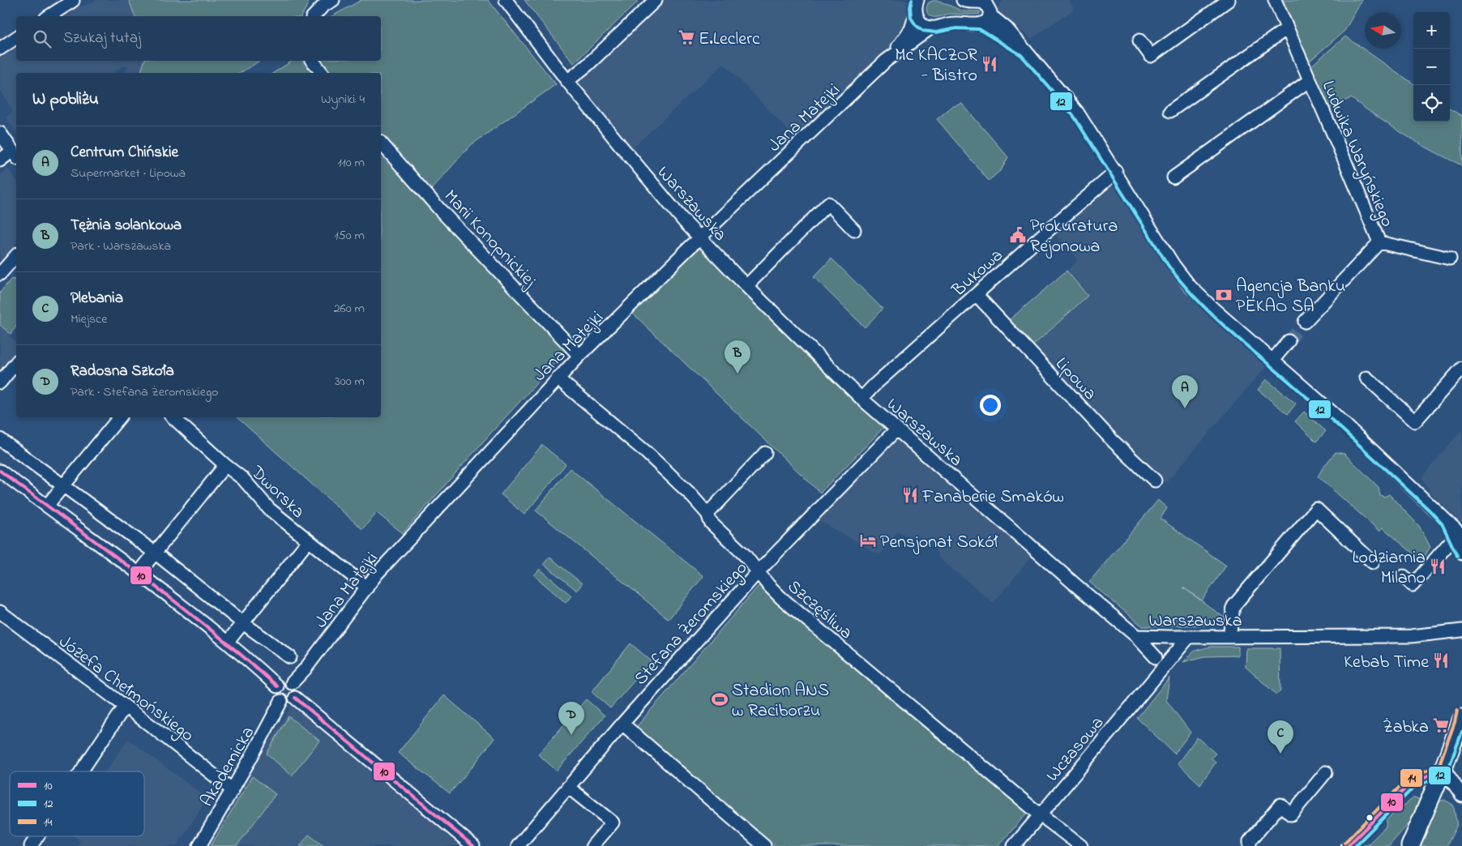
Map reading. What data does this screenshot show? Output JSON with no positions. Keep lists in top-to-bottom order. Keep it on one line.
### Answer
{"streets":{"street":["Jana Matejki","Ludwika Waryńskiego","Warszawska","Marii Konopnickiej","Bukowa","Lipowa","Dworska","Szczęśliwa","Stefana Żeromskiego","Józefa Chełmońskiego","Wczasowa","Akademicka"]},"crossings":[["Jana Matejki","Warszawska"],["Jana Matejki","Marii Konopnickiej"],["Jana Matejki","Dworska"],["Jana Matejki","Szczęśliwa"],["Jana Matejki","Akademicka"],["Warszawska","Bukowa"],["Warszawska","Stefana Żeromskiego"],["Warszawska","Wczasowa"],["Bukowa","Lipowa"],["Szczęśliwa","Stefana Żeromskiego"],["Szczęśliwa","Wczasowa"],["Józefa Chełmońskiego","Akademicka"]],"places":{"supermarket":["E.Leclerc","Żabka"],"restaurant":["Mc KACZOR - Bistro","Fanaberie Smaków","Lodziarnia Milano","Kebab Time"],"public building":["Prokuratura Rejonowa"],"bank":["Agencja Banku PEKAO SA"],"hotel":["Pensjonat Sokół"],"sports":["Stadion ANS w Raciborzu"]},"lines":["transit line 12","transit line 10","transit line 14"],"legend":["10","12","14"],"north":"left","page":{"map_buttons":["+","−"],"search":"Szukaj tutaj","heading":["W pobliżu","Wyniki: 4"],"list":[{"mark":"A","name":"Centrum Chińskie","note":"Supermarket · Lipowa","value":"110 m"},{"mark":"B","name":"Tężnia solankowa","note":"Park · Warszawska","value":"150 m"},{"mark":"C","name":"Plebania","note":"Miejsce","value":"260 m"},{"mark":"D","name":"Radosna Szkoła","note":"Park · Stefana Żeromskiego","value":"300 m"}],"pins":["B","A","D","C"]}}
